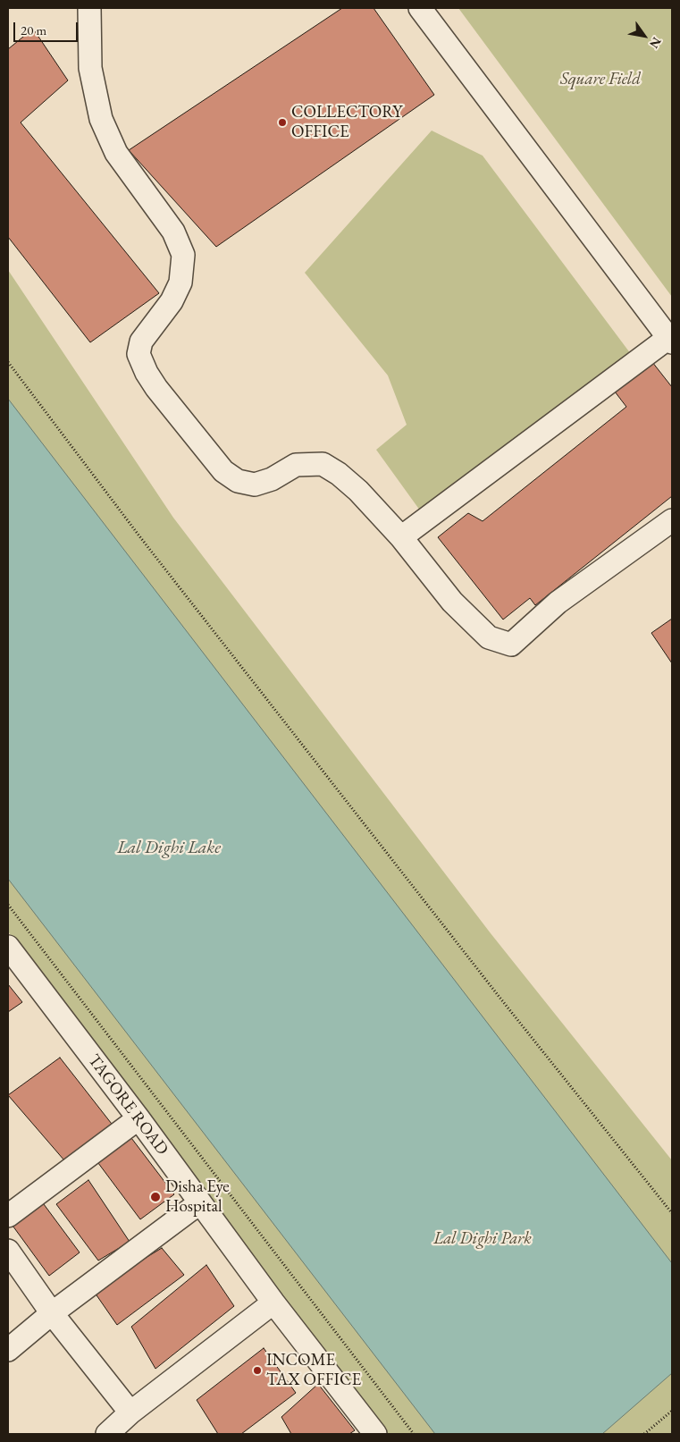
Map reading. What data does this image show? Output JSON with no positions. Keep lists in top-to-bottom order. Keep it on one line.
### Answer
{"streets":{"street":["TAGORE ROAD"]},"water":["Lal Dighi Lake"],"parks":["Square Field","Lal Dighi Park"],"places":["COLLECTORY OFFICE","Disha Eye Hospital","INCOME TAX OFFICE"],"scale_bar":"20 m","north":"bottom right"}
